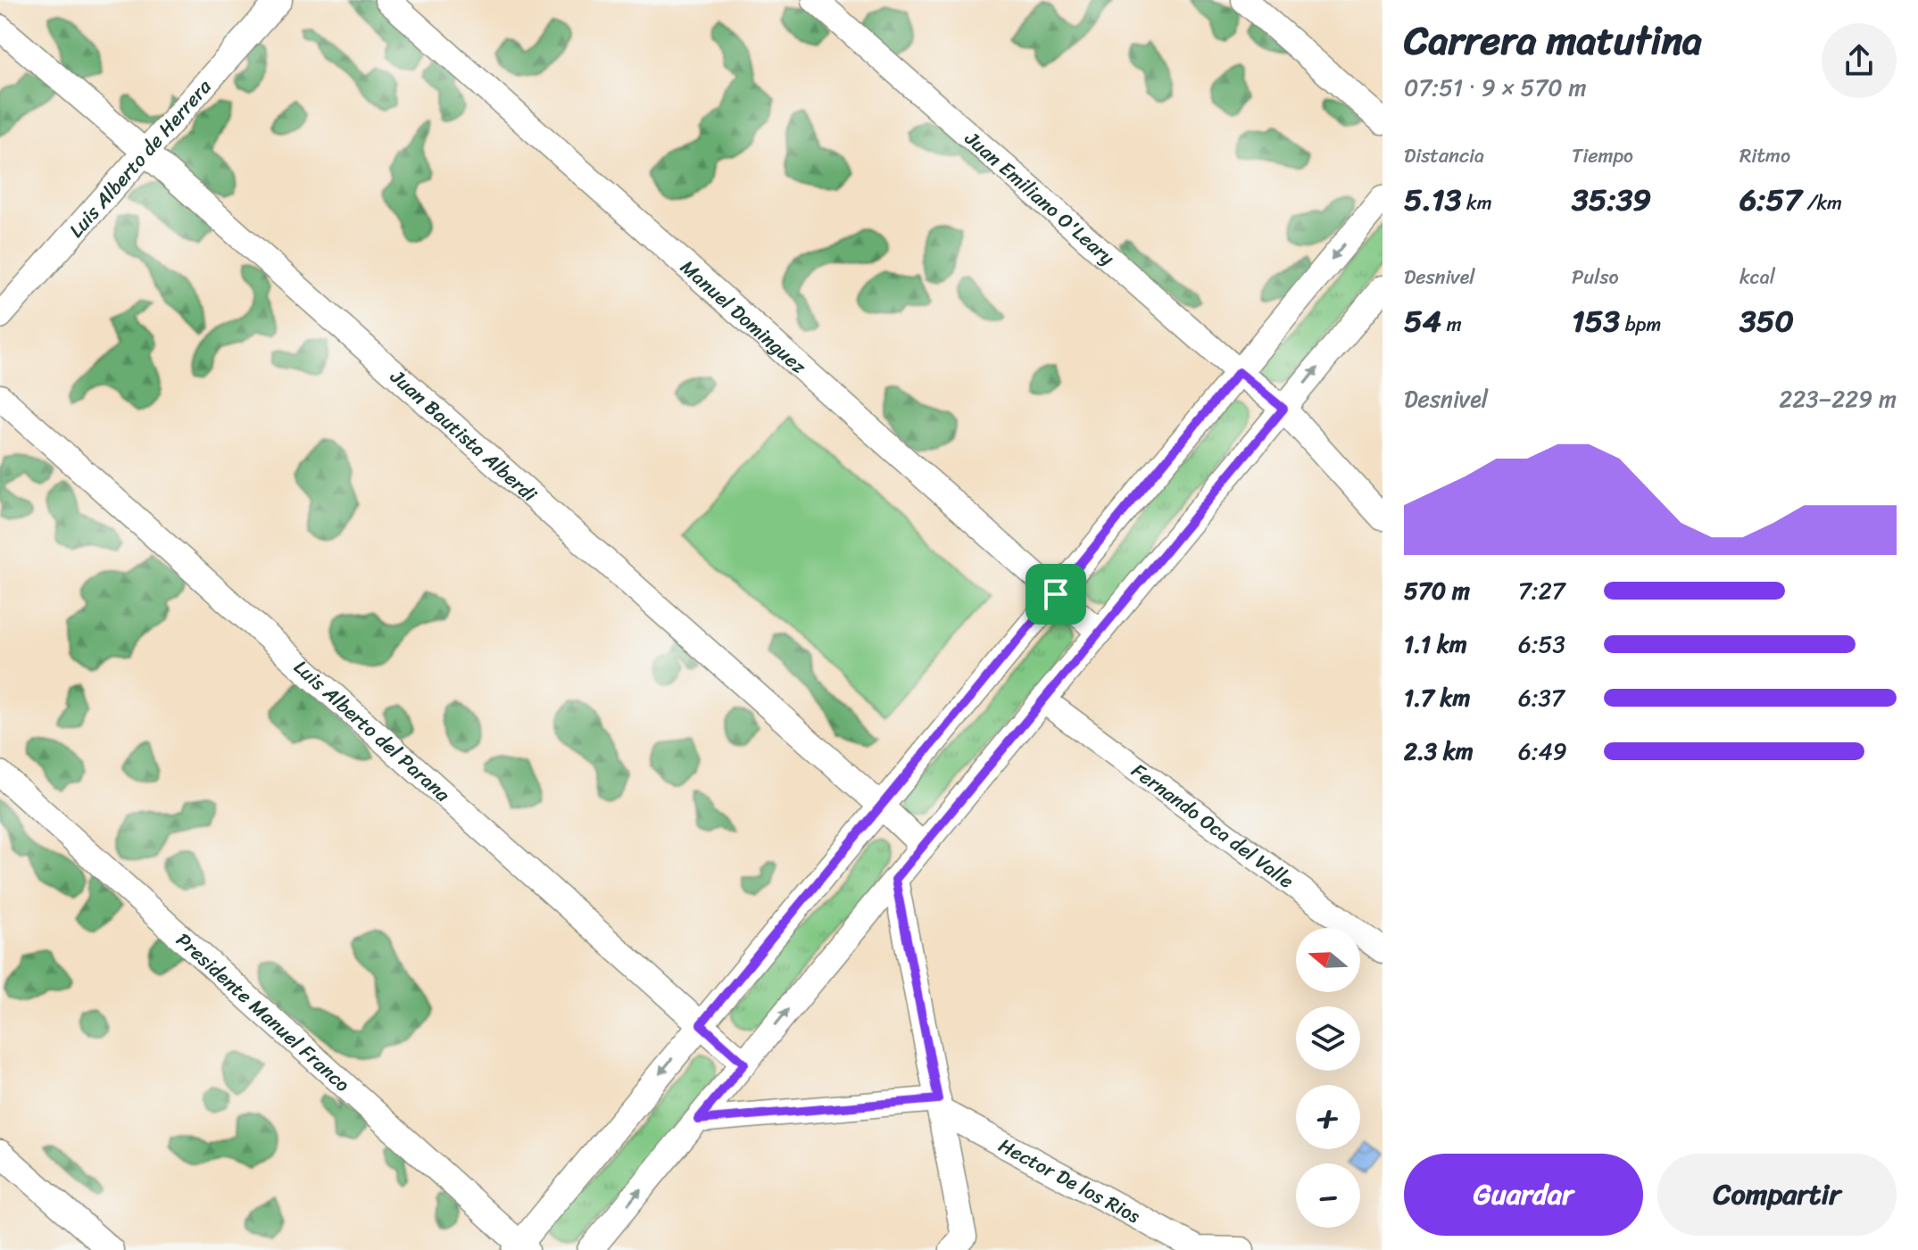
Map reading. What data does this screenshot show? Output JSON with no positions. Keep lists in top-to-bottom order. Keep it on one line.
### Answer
{"streets":{"street":["Luis Alberto de Herrera","Juan Emiliano O'Leary","Manuel Dominguez","Juan Bautista Alberdi","Luis Alberto del Parana","Fernando Oca del Valle","Presidente Manuel Franco","Hector De los Rios"]},"crossings":[["Luis Alberto de Herrera","Juan Bautista Alberdi"]],"north":"left","page":{"heading":["Carrera matutina","07:51 · 9 × 570 m"],"stats":[["Distancia","5.13 km"],["Tiempo","35:39"],["Ritmo","6:57 /km"],["Desnivel","54 m"],["Pulso","153 bpm"],["kcal","350"]],"chart":["Desnivel","223–229 m"],"list":[{"name":"570 m","note":"7:27"},{"name":"1.1 km","note":"6:53"},{"name":"1.7 km","note":"6:37"},{"name":"2.3 km","note":"6:49"}],"map_buttons":["+","−"],"buttons":["Guardar","Compartir"]}}
